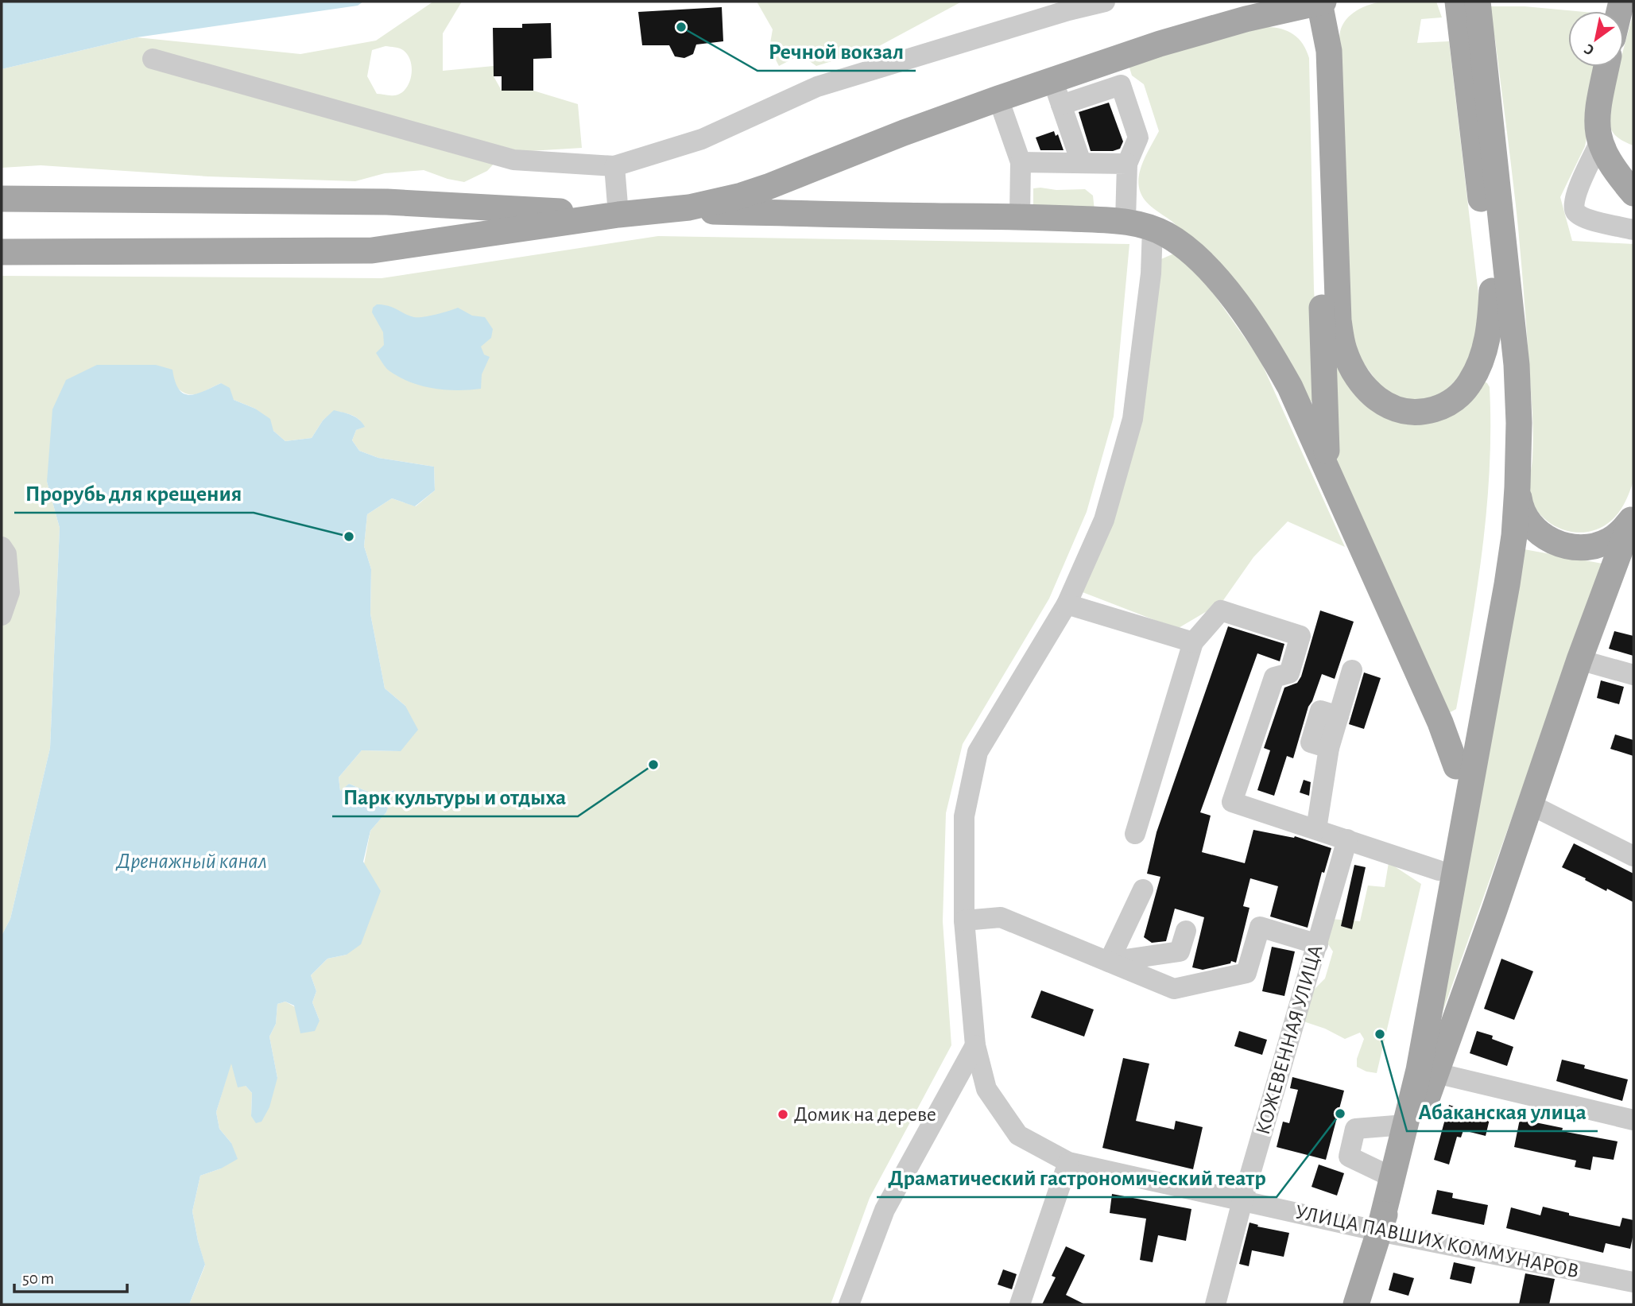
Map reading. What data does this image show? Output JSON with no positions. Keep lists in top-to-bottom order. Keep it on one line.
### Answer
{"streets":{"street":["КОЖЕВЕННАЯ УЛИЦА","УЛИЦА ПАВШИХ КОММУНАРОВ"]},"crossings":[["КОЖЕВЕННАЯ УЛИЦА","УЛИЦА ПАВШИХ КОММУНАРОВ"]],"water":["Дренажный канал"],"places":["Речной вокзал","Прорубь для крещения","Парк культуры и отдыха","Абаканская улица","Драматический гастрономический театр","Домик на дереве"],"scale_bar":"50 m","north":"bottom left"}
